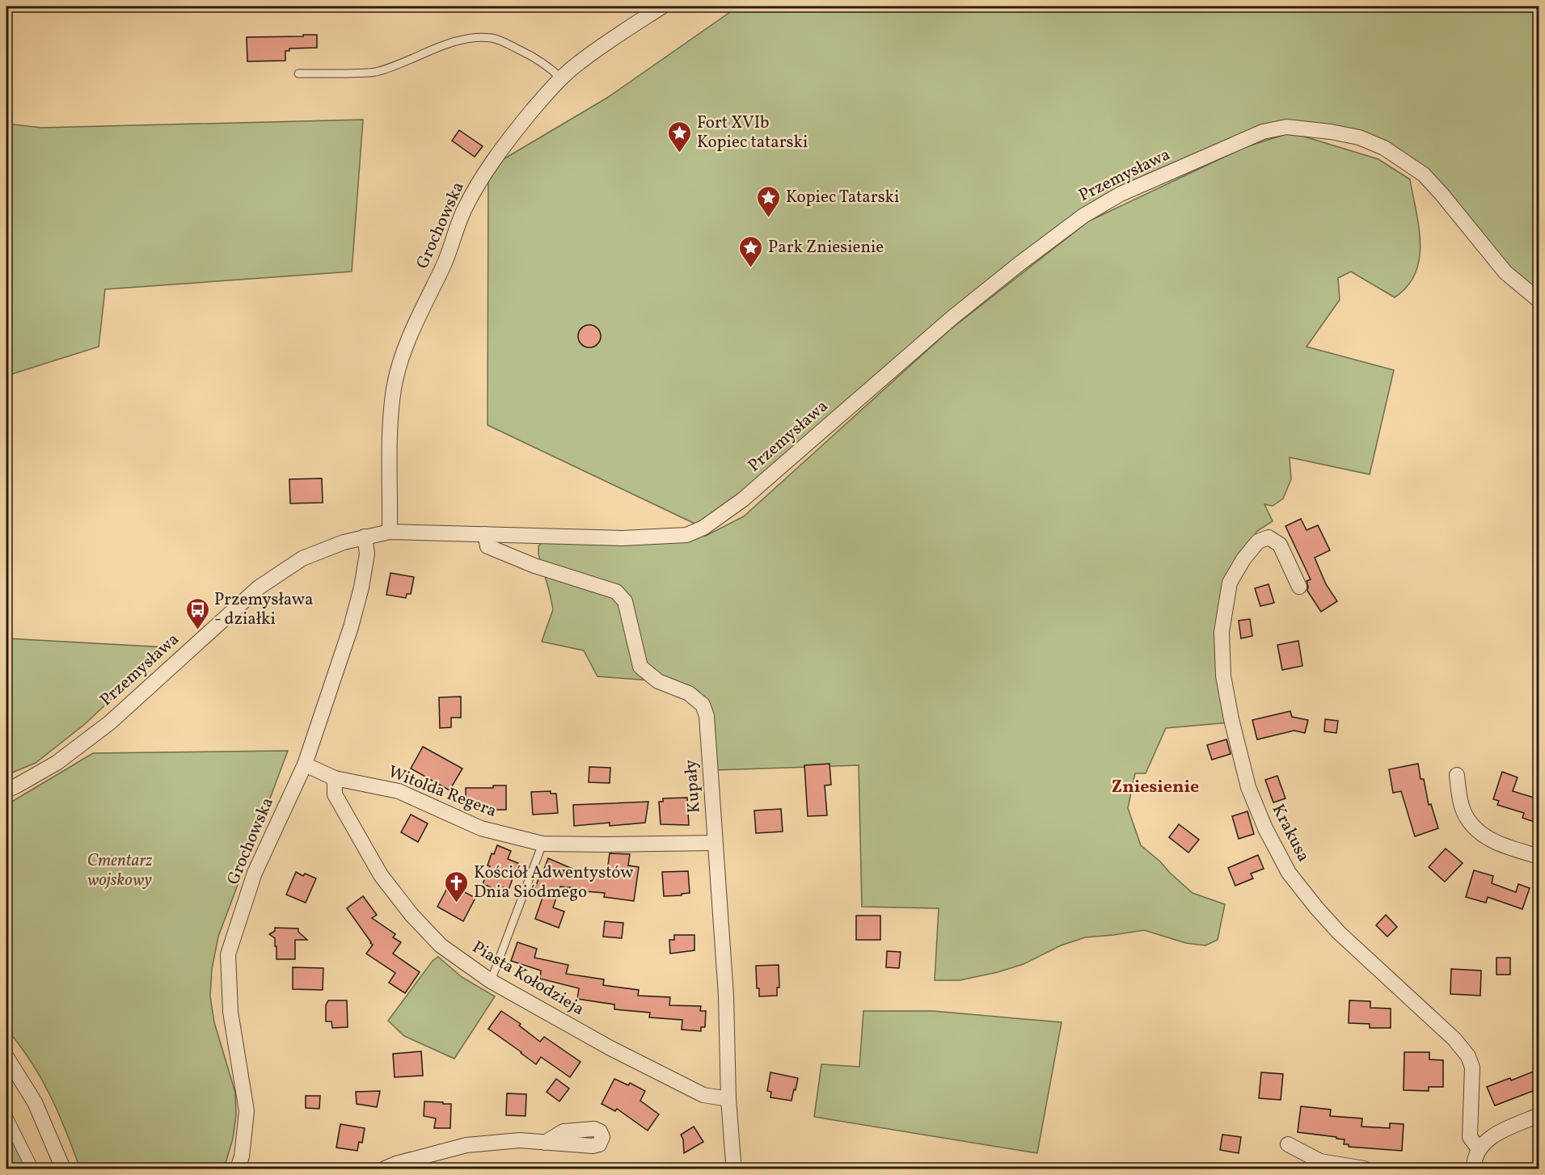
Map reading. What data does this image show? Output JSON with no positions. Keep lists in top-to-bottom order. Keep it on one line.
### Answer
{"streets":{"street":["Przemysława","Grochowska","Kupały","Witolda Regera","Krakusa","Piasta Kołodzieja"]},"crossings":[["Przemysława","Grochowska"],["Przemysława","Kupały"],["Grochowska","Witolda Regera"],["Kupały","Witolda Regera"],["Kupały","Piasta Kołodzieja"],["Witolda Regera","Piasta Kołodzieja"]],"districts":["Zniesienie"],"parks":["Cmentarz wojskowy"],"places":{"place":["Fort XVIb Kopiec tatarski","Kopiec Tatarski","Park Zniesienie"],"bus stop":["Przemysława - działki"],"church":["Kościół Adwentystów Dnia Siódmego"]}}
